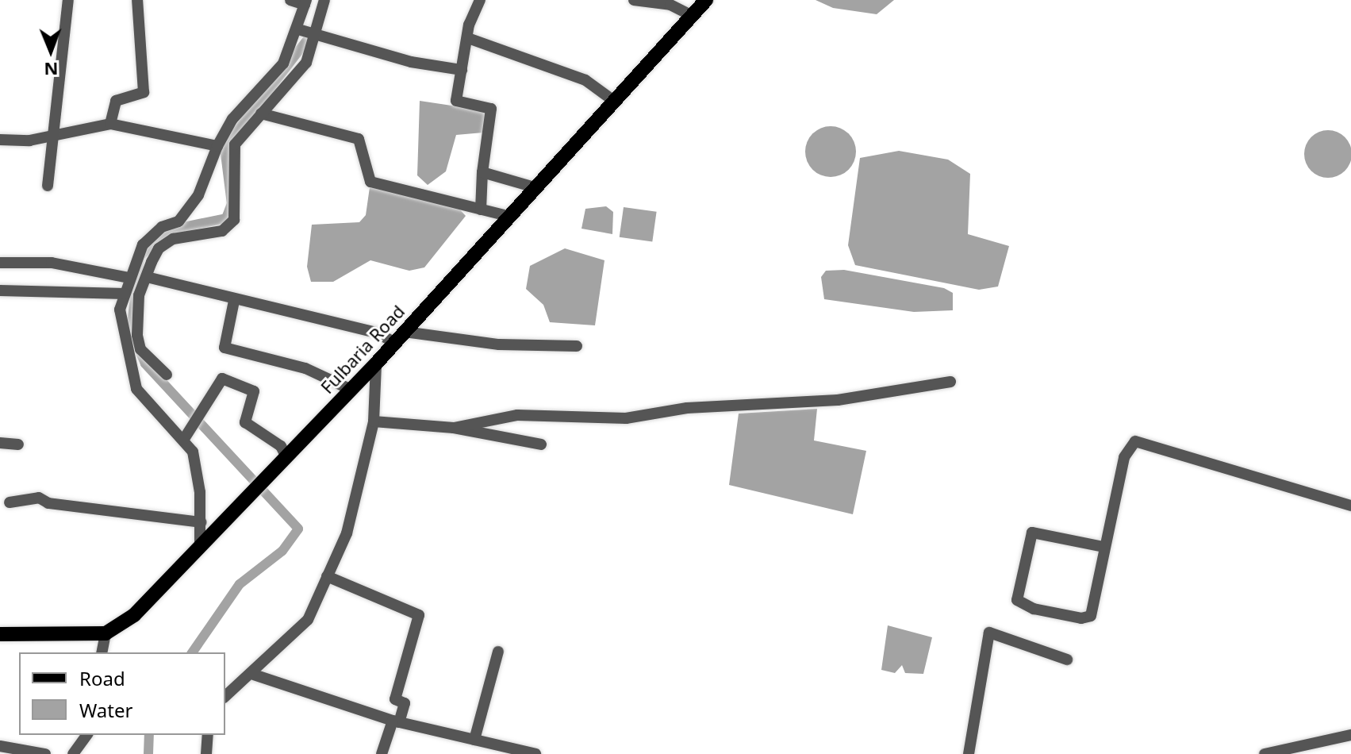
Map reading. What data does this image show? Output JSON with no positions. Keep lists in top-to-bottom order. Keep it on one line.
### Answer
{"streets":{"main road":["Fulbaria Road"]},"legend":["Road","Water"],"north":"bottom"}
